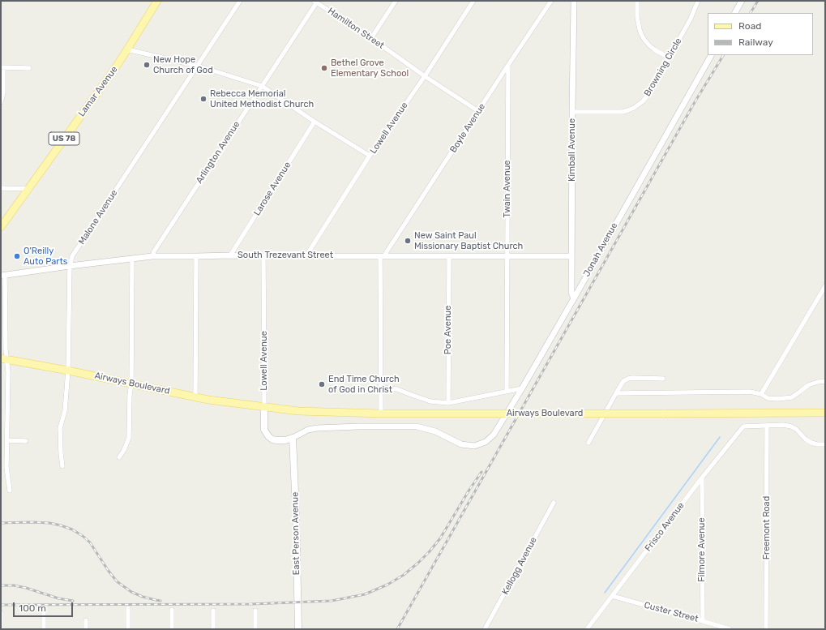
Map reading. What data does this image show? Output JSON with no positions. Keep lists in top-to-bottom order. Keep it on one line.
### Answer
{"streets":{"main road":["Lamar Avenue","US 78","Airways Boulevard","East Person Avenue"],"street":["Hamilton Street","Browning Circle","Lowell Avenue","Boyle Avenue","Kimball Avenue","Arlington Avenue","Larose Avenue","Twain Avenue","Malone Avenue","Jonah Avenue","South Trezevant Street","Poe Avenue","Frisco Avenue","Freemont Road","Filmore Avenue","Kellogg Avenue","Custer Street"]},"crossings":[["Hamilton Street","Lowell Avenue"],["Hamilton Street","Boyle Avenue"],["Hamilton Street","Arlington Avenue"],["Browning Circle","Kimball Avenue"],["Lowell Avenue","South Trezevant Street"],["Lowell Avenue","Airways Boulevard"],["Boyle Avenue","Twain Avenue"],["Boyle Avenue","South Trezevant Street"],["Boyle Avenue","Airways Boulevard"],["Kimball Avenue","Jonah Avenue"],["Kimball Avenue","South Trezevant Street"],["Arlington Avenue","South Trezevant Street"],["Larose Avenue","South Trezevant Street"],["Twain Avenue","South Trezevant Street"],["Malone Avenue","South Trezevant Street"],["Malone Avenue","Airways Boulevard"],["Jonah Avenue","East Person Avenue"],["South Trezevant Street","Poe Avenue"],["Frisco Avenue","Freemont Road"],["Frisco Avenue","Filmore Avenue"],["Frisco Avenue","Custer Street"],["Filmore Avenue","Custer Street"]],"places":["New Hope Church of God","Bethel Grove Elementary School","Rebecca Memorial United Methodist Church","New Saint Paul Missionary Baptist Church","O'Reilly Auto Parts","End Time Church of God in Christ"],"legend":["Road","Railway"],"scale_bar":"100 m"}
